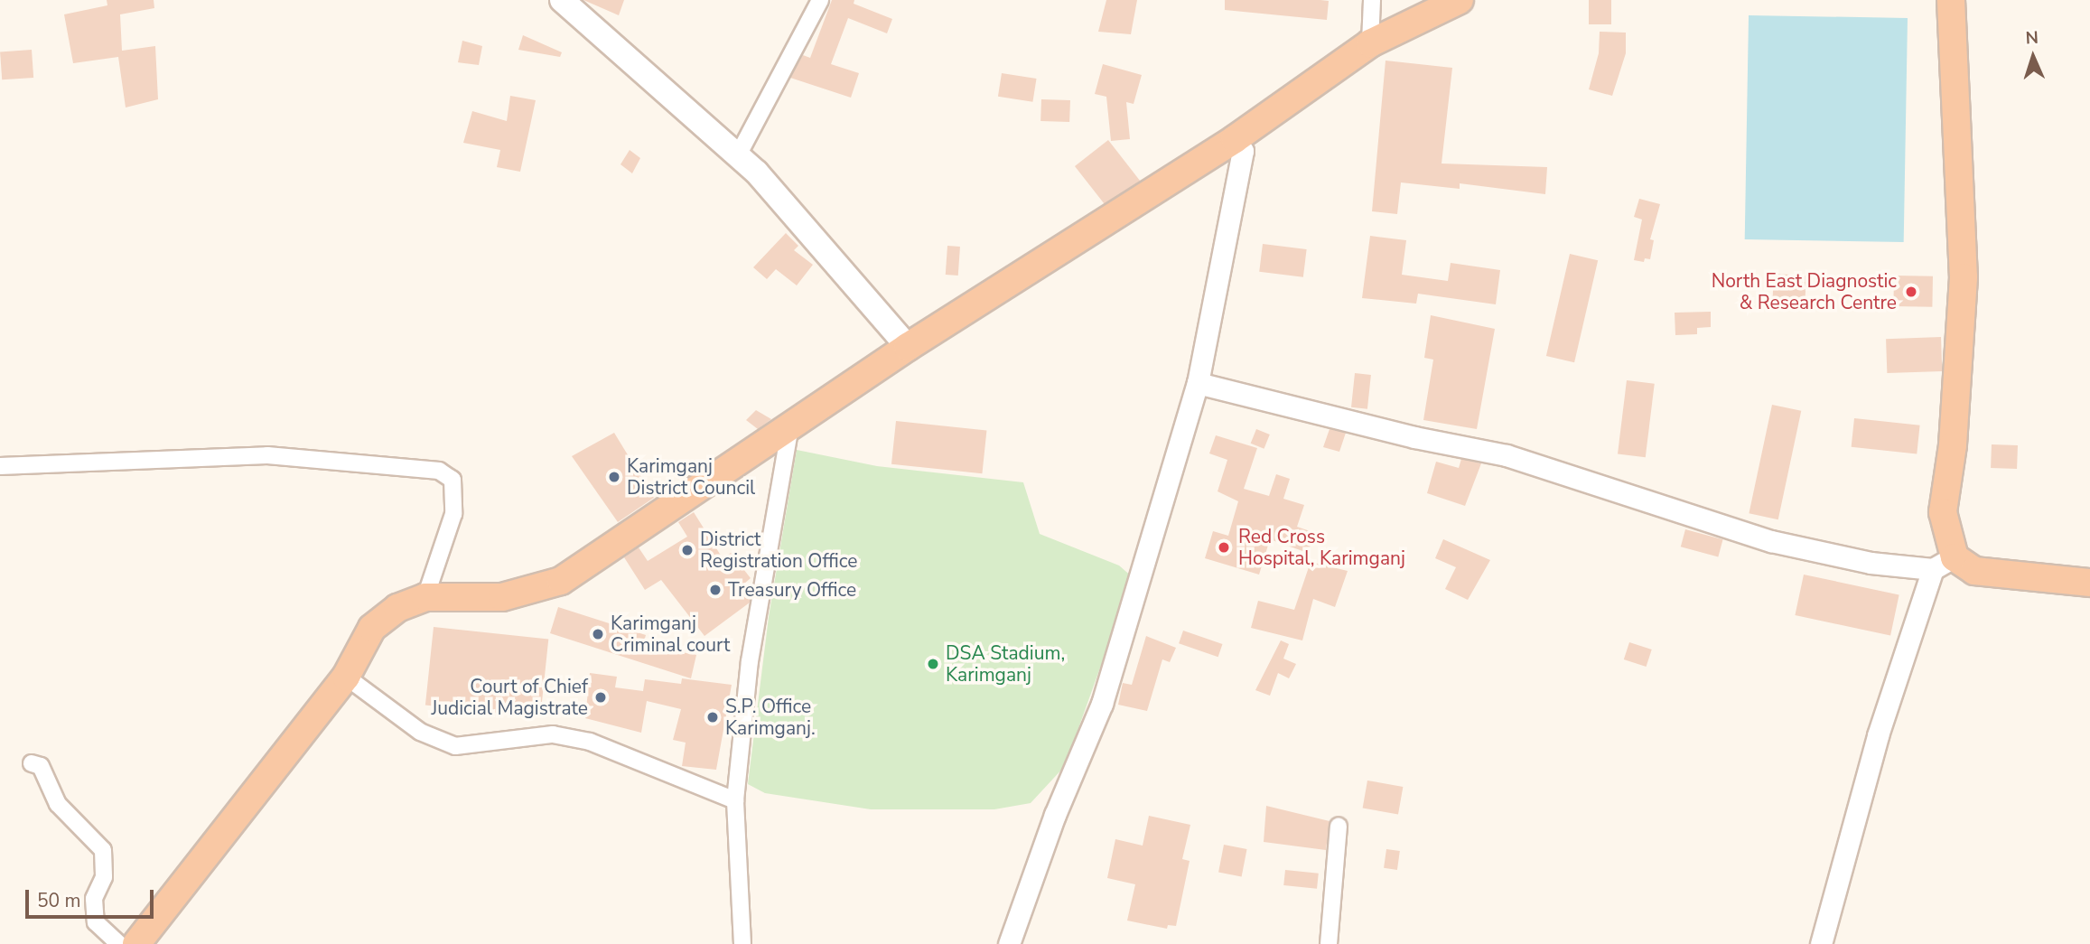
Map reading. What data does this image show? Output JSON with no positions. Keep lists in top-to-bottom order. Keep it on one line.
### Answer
{"places":["North East Diagnostic & Research Centre","Karimganj District Council","Red Cross Hospital, Karimganj","District Registration Office","Treasury Office","Karimganj Criminal court","DSA Stadium, Karimganj","Court of Chief Judicial Magistrate","S.P. Office Karimganj."],"scale_bar":"50 m","north":"top"}
